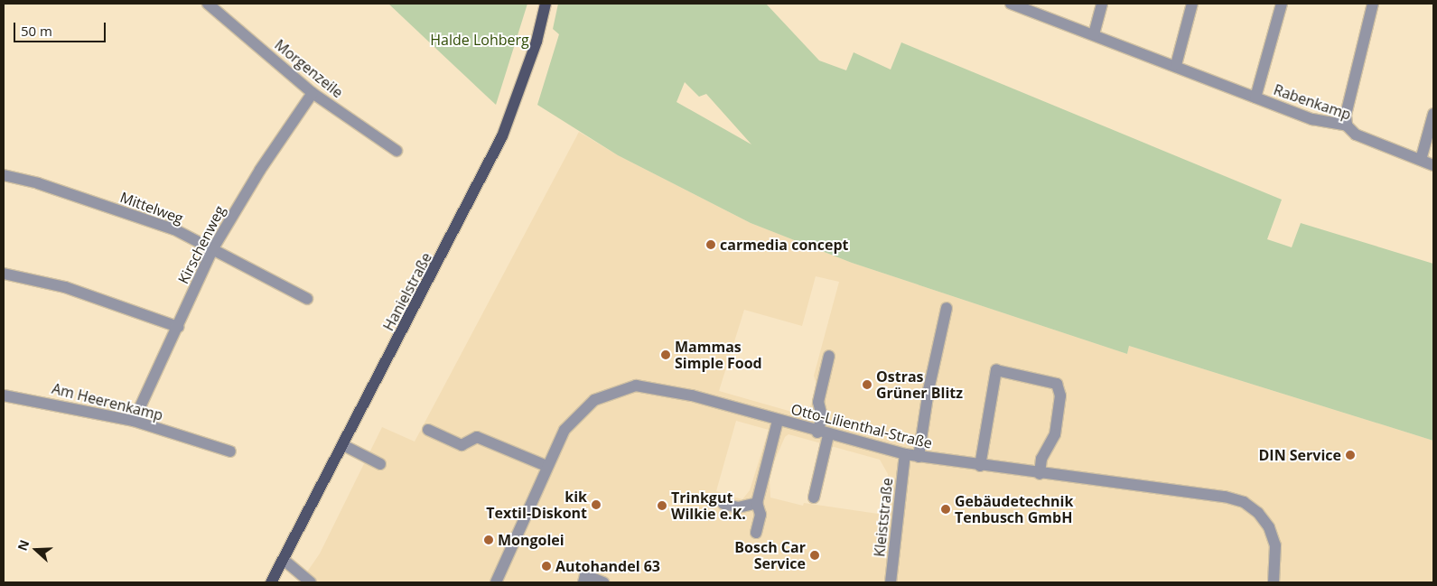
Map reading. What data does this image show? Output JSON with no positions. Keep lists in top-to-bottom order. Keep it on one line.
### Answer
{"streets":{"main road":["Hanielstraße"],"street":["Morgenzeile","Rabenkamp","Mittelweg","Kirschenweg","Am Heerenkamp","Otto-Lilienthal-Straße","Kleiststraße"]},"crossings":[["Morgenzeile","Kirschenweg"],["Mittelweg","Kirschenweg"],["Kirschenweg","Am Heerenkamp"],["Otto-Lilienthal-Straße","Kleiststraße"]],"parks":["Halde Lohberg"],"places":["carmedia concept","Mammas Simple Food","Ostras Grüner Blitz","DIN Service","kik Textil-Diskont","Trinkgut Wilkie e.K.","Gebäudetechnik Tenbusch GmbH","Mongolei","Bosch Car Service","Autohandel 63"],"scale_bar":"50 m","north":"left"}
